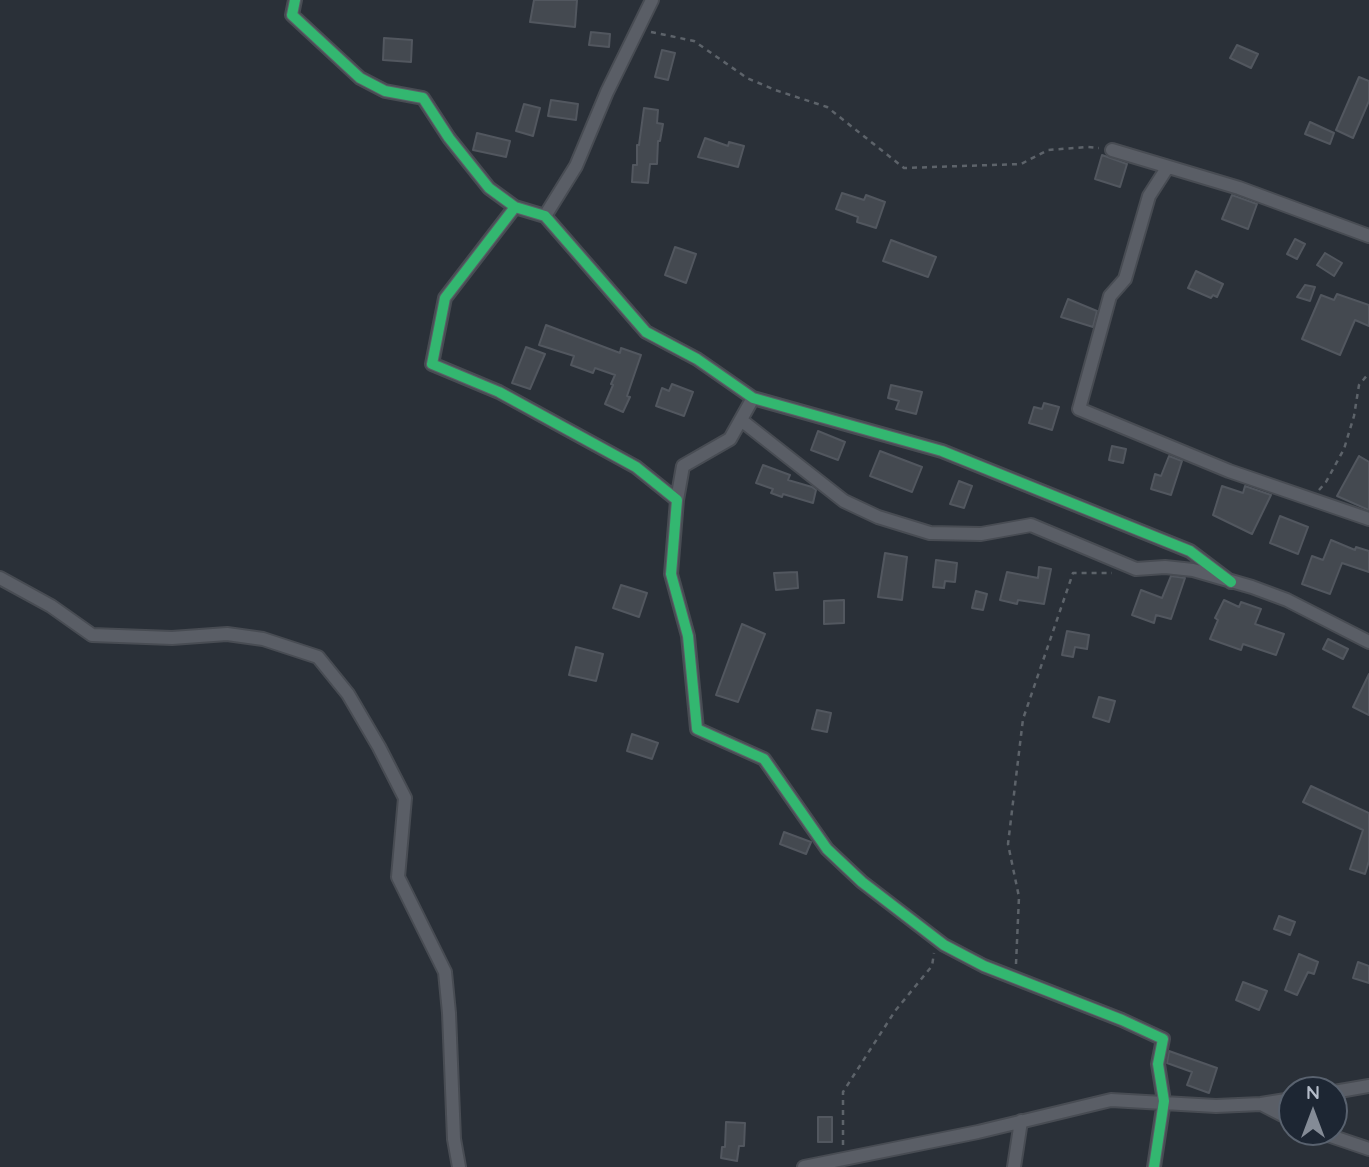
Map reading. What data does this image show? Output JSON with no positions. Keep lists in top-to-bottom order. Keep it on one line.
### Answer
{"north":"top"}
